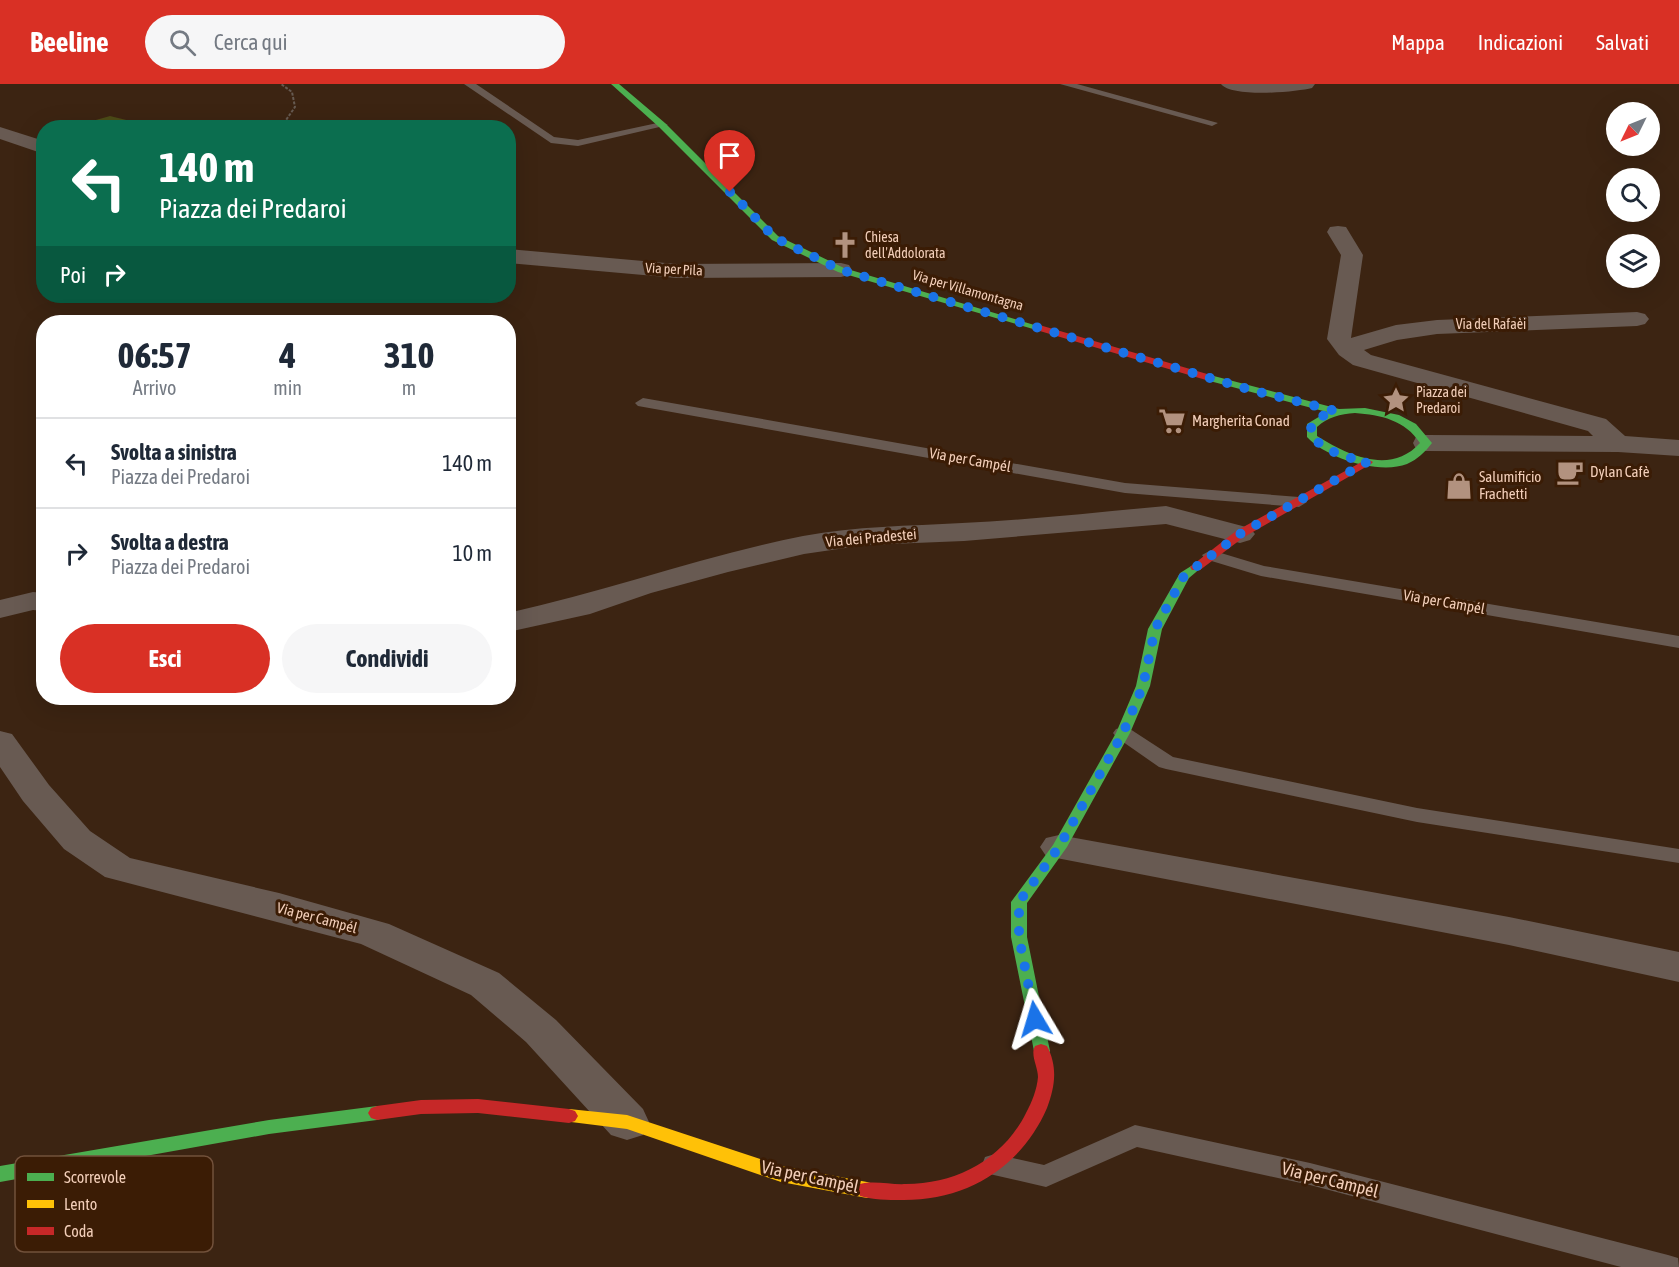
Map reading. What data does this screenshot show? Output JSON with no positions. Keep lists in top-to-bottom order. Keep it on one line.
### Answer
{"streets":{"street":["Via per Pila","Via per Villamontagna","Via del Rafaèi","Via per Campél","Via dei Pradestei"]},"crossings":[["Via per Pila","Via per Villamontagna"],["Via per Campél","Via dei Pradestei"]],"places":{"church":["Chiesa dell'Addolorata"],"place":["Piazza dei Predaroi"],"supermarket":["Margherita Conad"],"cafe":["Dylan Cafè"],"shop":["Salumificio Frachetti"]},"legend":["Scorrevole","Lento","Coda"],"north":"bottom left","page":{"header":"Beeline","search":"Cerca qui","nav":["Mappa","Indicazioni","Salvati"],"turn":["140 m","Piazza dei Predaroi"],"then":"Poi","eta":["06:57","Arrivo","4","min","310","m"],"list":[{"name":"Svolta a sinistra","note":"Piazza dei Predaroi","value":"140 m"},{"name":"Svolta a destra","note":"Piazza dei Predaroi","value":"10 m"}],"buttons":["Esci","Condividi"]}}
